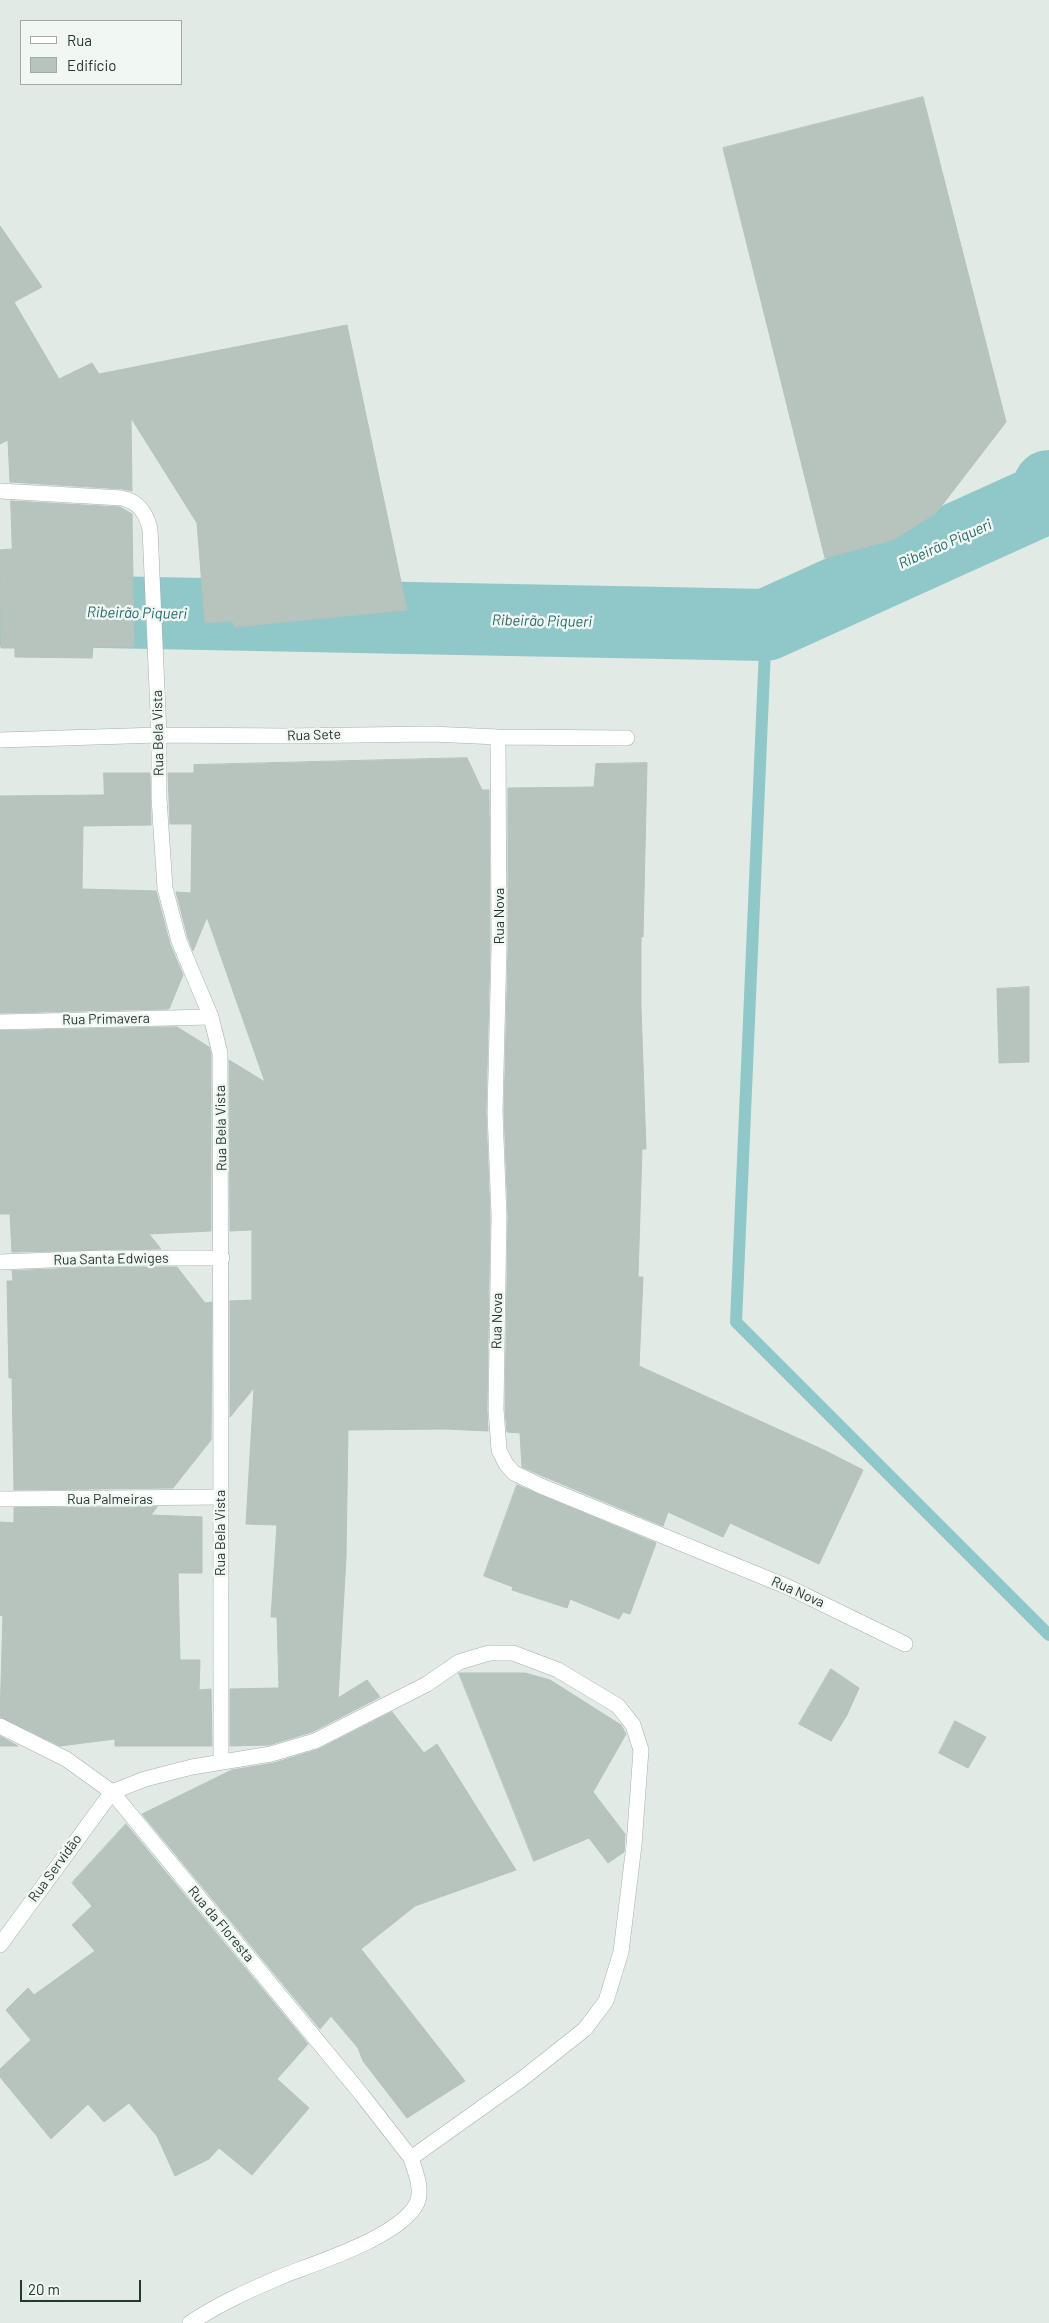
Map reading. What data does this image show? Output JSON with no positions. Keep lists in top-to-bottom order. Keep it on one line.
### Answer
{"streets":{"street":["Rua Bela Vista","Rua Sete","Rua Nova","Rua Primavera","Rua Santa Edwiges","Rua Palmeiras","Rua Servidão","Rua da Floresta"]},"crossings":[["Rua Bela Vista","Rua Sete"],["Rua Bela Vista","Rua Primavera"],["Rua Bela Vista","Rua Santa Edwiges"],["Rua Bela Vista","Rua Palmeiras"],["Rua Sete","Rua Nova"],["Rua Servidão","Rua da Floresta"]],"water":["Ribeirão Piqueri"],"legend":["Rua","Edifício"],"scale_bar":"20 m"}
